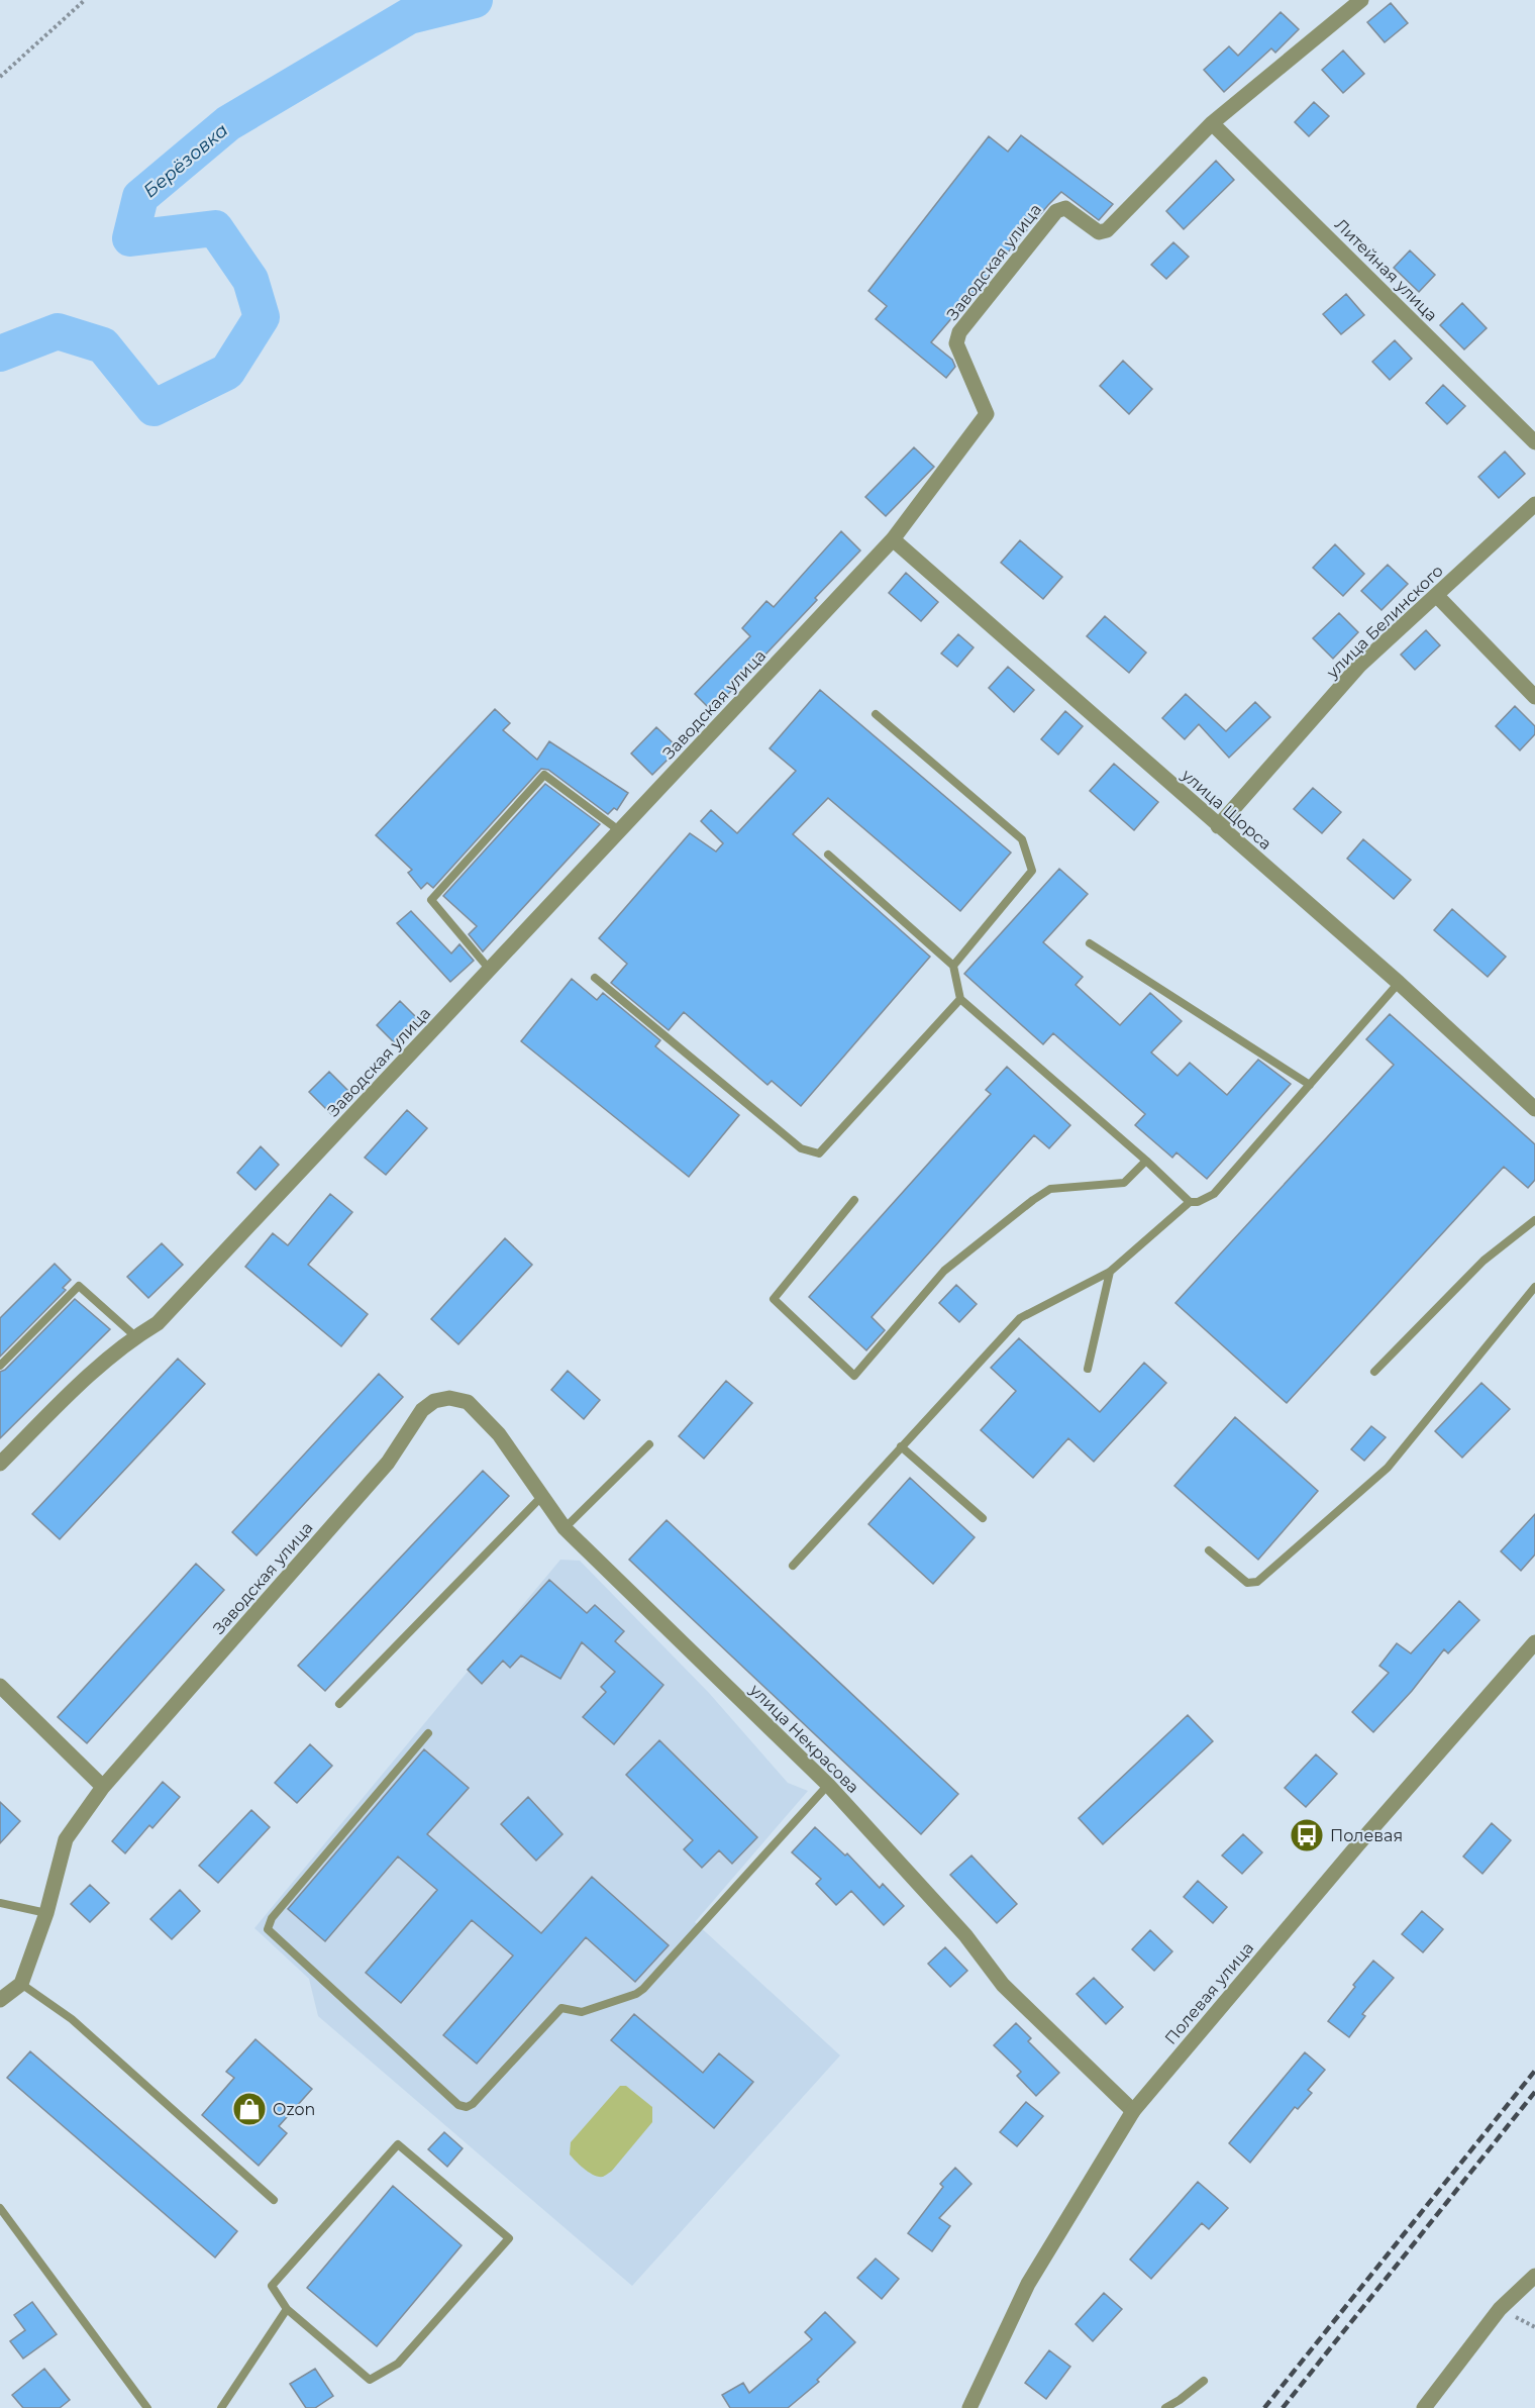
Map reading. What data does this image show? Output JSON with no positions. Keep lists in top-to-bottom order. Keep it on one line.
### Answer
{"streets":{"street":["Заводская улица","Литейная улица","улица Белинского","улица Щорса","улица Некрасова","Полевая улица"]},"crossings":[["Заводская улица","Литейная улица"],["Заводская улица","улица Щорса"],["Заводская улица","улица Некрасова"],["улица Белинского","улица Щорса"],["улица Некрасова","Полевая улица"]],"water":["Берёзовка"],"places":{"bus stop":["Полевая"],"shop":["Ozon"]}}
